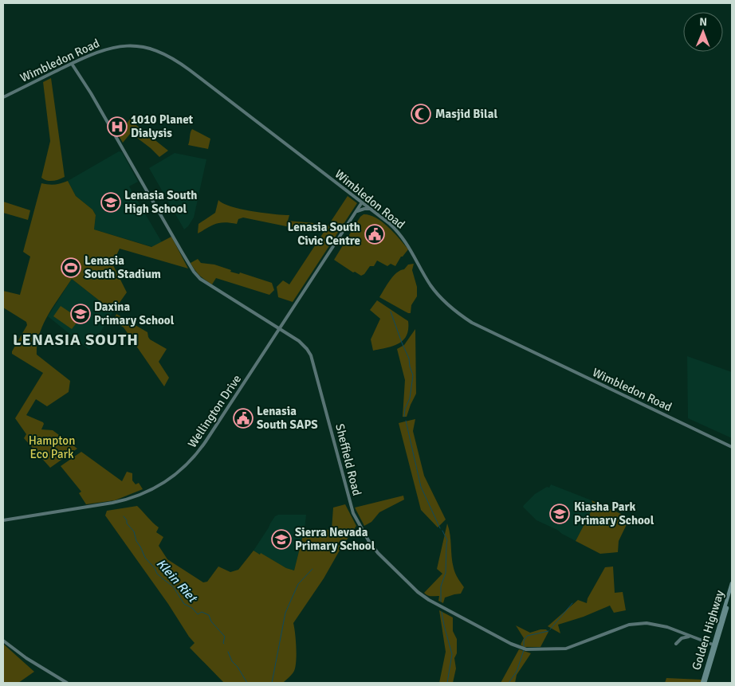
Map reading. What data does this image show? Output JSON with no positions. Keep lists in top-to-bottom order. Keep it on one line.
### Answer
{"streets":{"main road":["Golden Highway"],"street":["Wimbledon Road","Wellington Drive","Sheffield Road"]},"crossings":[["Wimbledon Road","Wellington Drive"],["Wimbledon Road","Sheffield Road"],["Wellington Drive","Sheffield Road"],["Sheffield Road","Golden Highway"]],"districts":["LENASIA SOUTH"],"water":["Klein Riet"],"parks":["Hampton Eco Park"],"places":{"mosque":["Masjid Bilal"],"hospital":["1010 Planet Dialysis"],"school or university":["Lenasia South High School","Daxina Primary School","Kiasha Park Primary School","Sierra Nevada Primary School"],"public building":["Lenasia South Civic Centre","Lenasia South SAPS"],"sports":["Lenasia South Stadium"]},"north":"top"}
